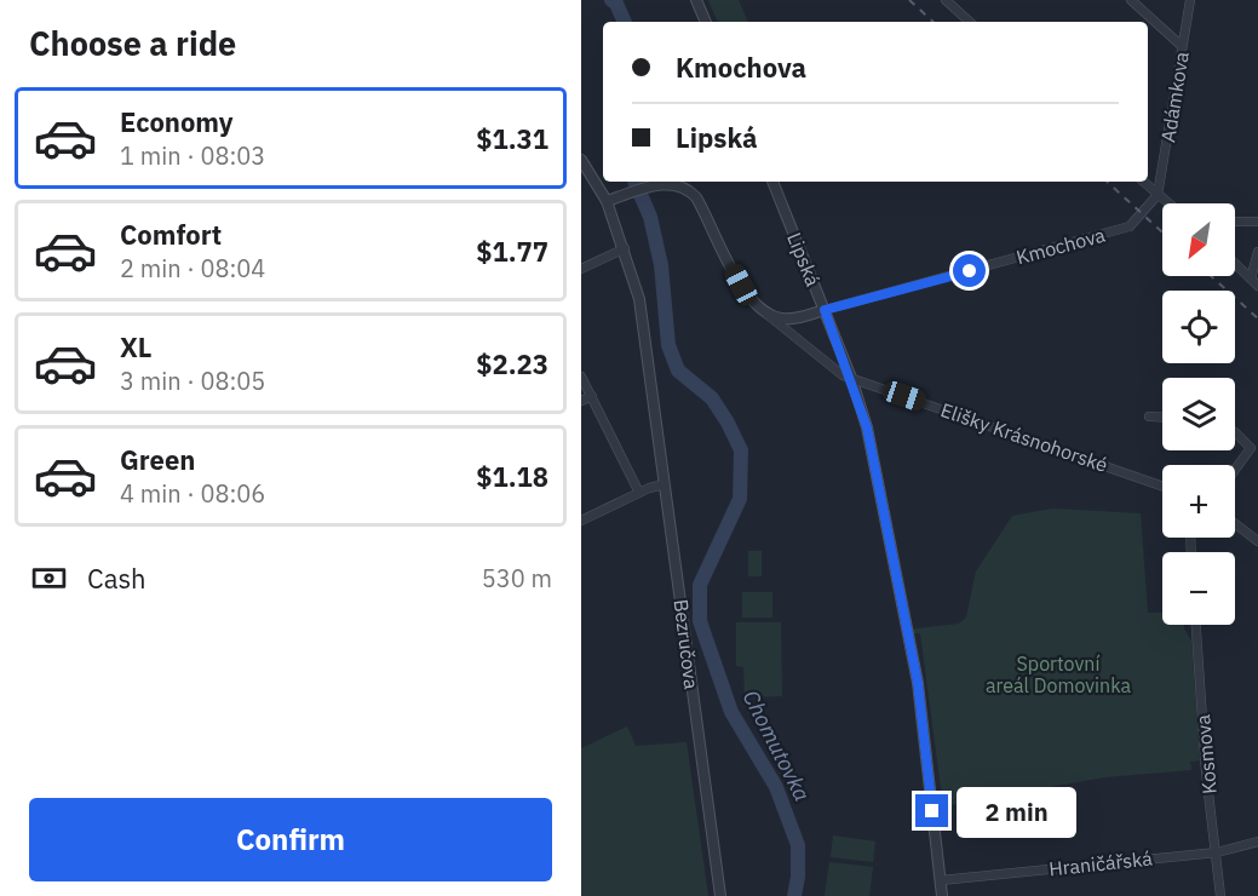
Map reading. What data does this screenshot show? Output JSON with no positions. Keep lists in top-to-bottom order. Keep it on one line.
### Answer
{"streets":{"street":["Adámkova","Kmochova","Lipská","Elišky Krásnohorské","Bezručova","Kosmova","Hraničářská"]},"crossings":[["Adámkova","Kmochova"],["Kmochova","Lipská"],["Lipská","Elišky Krásnohorské"],["Lipská","Hraničářská"],["Kosmova","Hraničářská"]],"water":["Chomutovka"],"parks":["Sportovní areál Domovinka"],"north":"bottom left","page":{"heading":"Choose a ride","banner":["Kmochova","Lipská"],"list":[{"name":"Economy","note":"1 min · 08:03","value":"$1.31"},{"name":"Comfort","note":"2 min · 08:04","value":"$1.77"},{"name":"XL","note":"3 min · 08:05","value":"$2.23"},{"name":"Green","note":"4 min · 08:06","value":"$1.18"}],"map_buttons":["+","−"],"pay":["Cash","530 m"],"buttons":"Confirm","bubble":"2 min"}}
